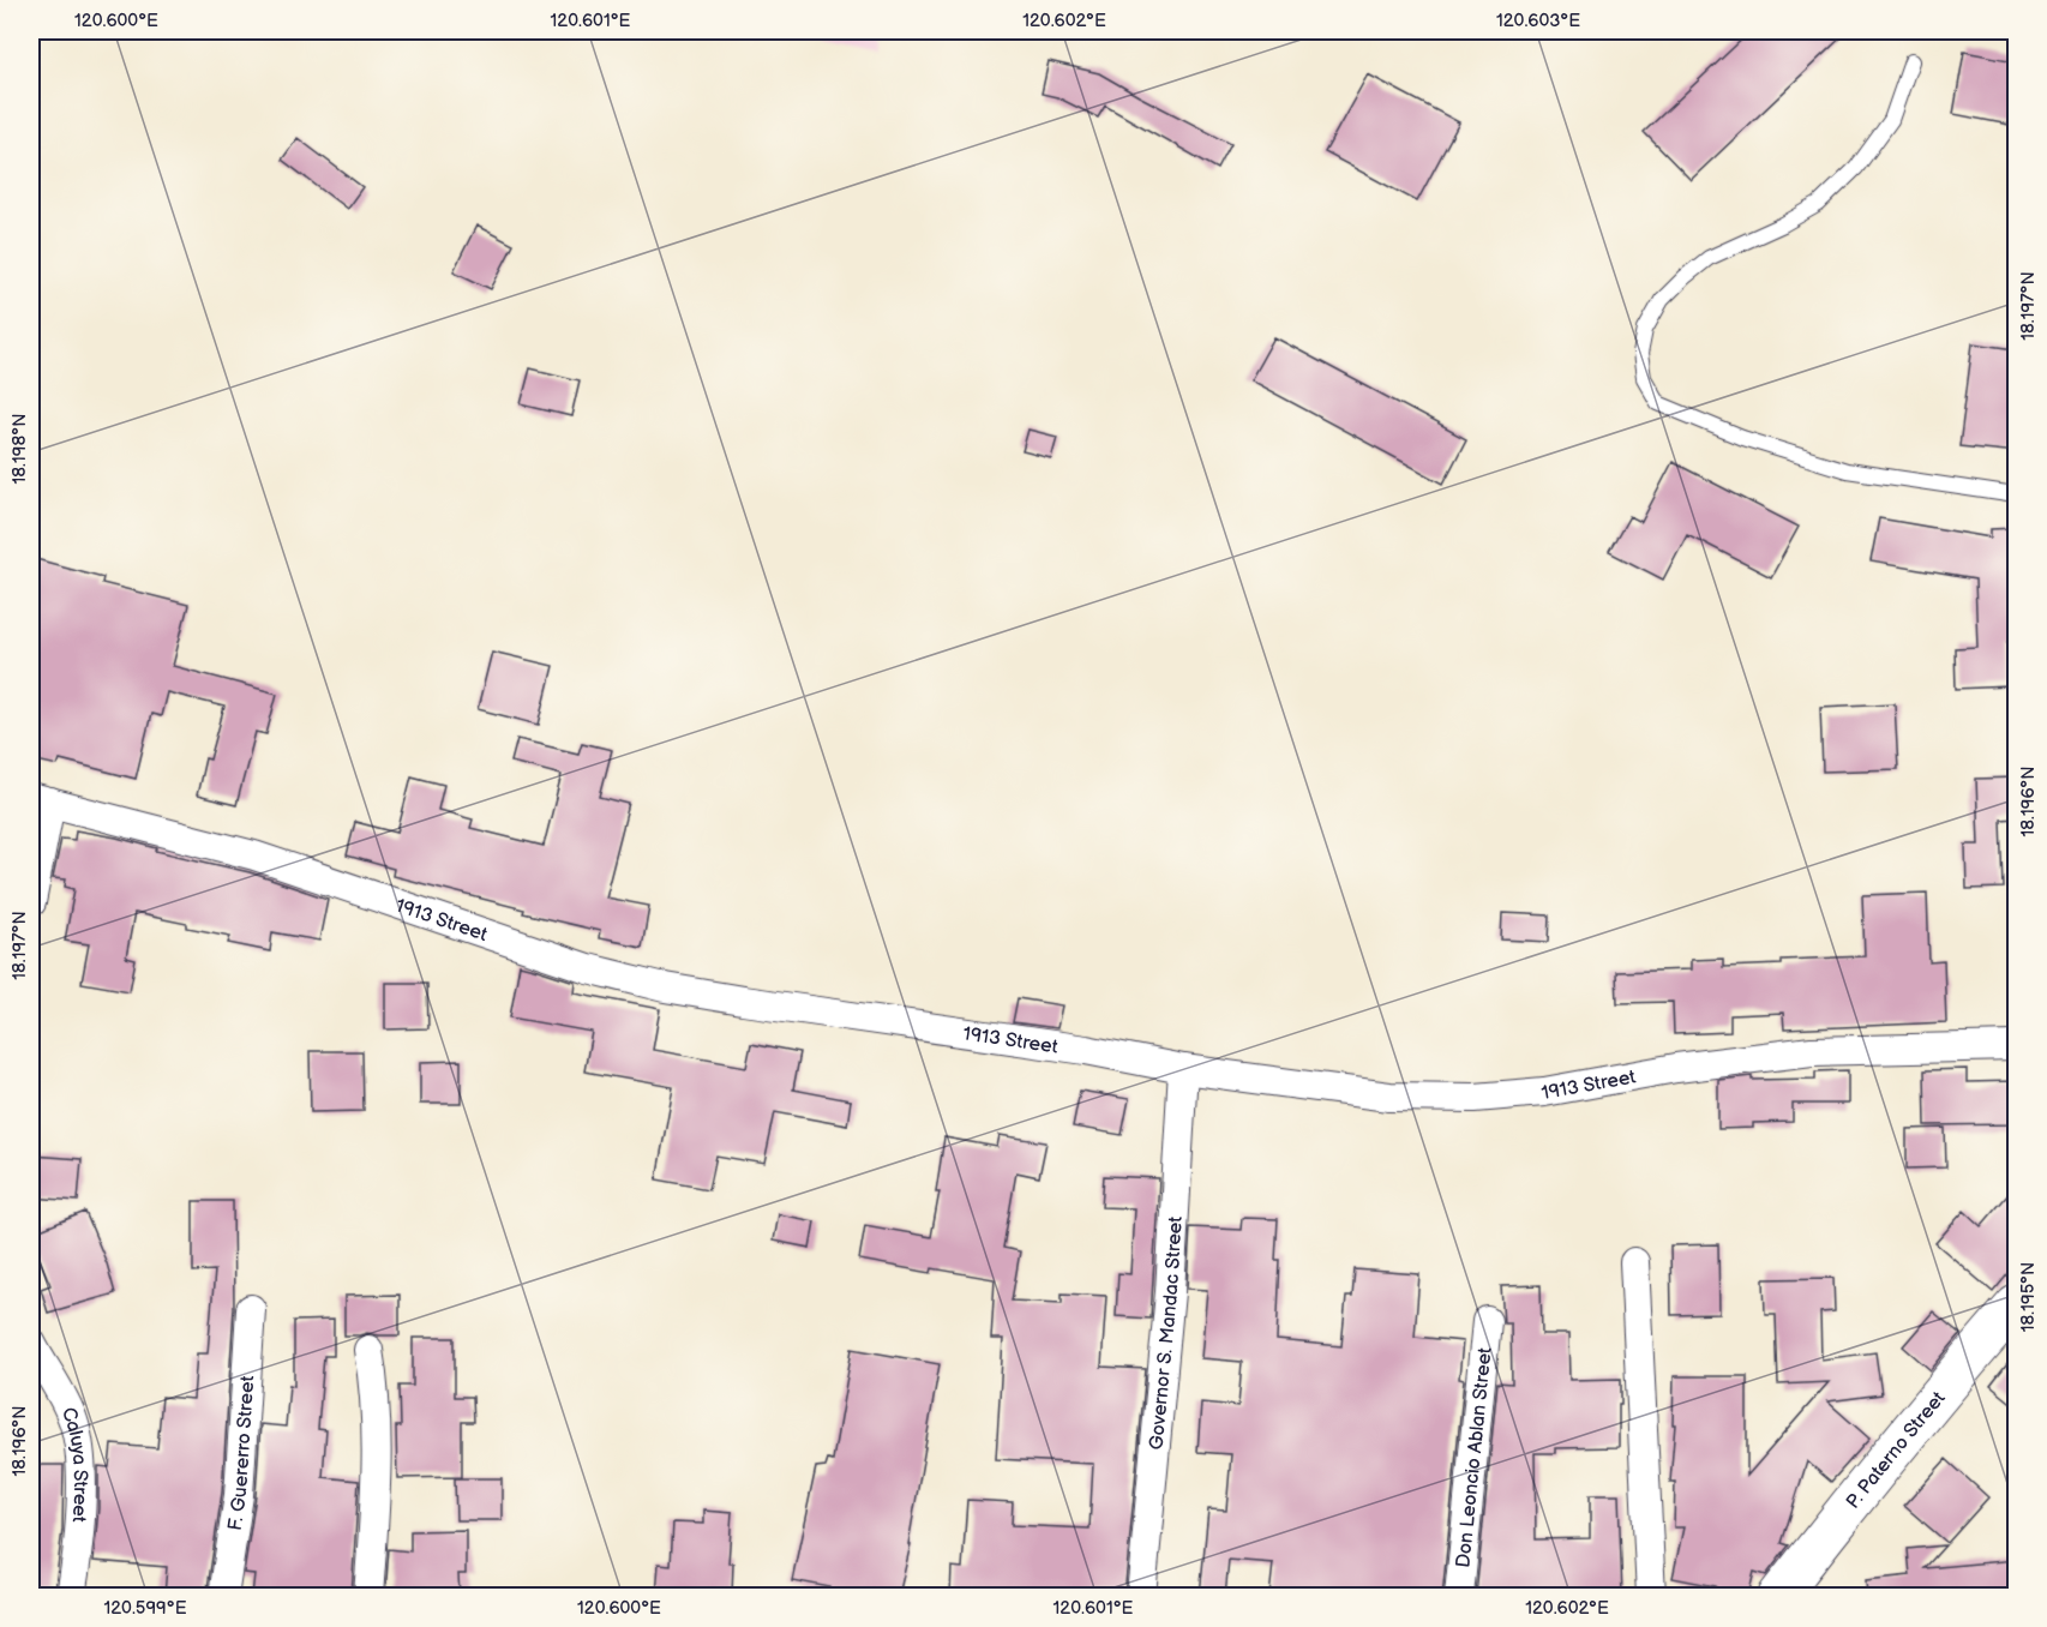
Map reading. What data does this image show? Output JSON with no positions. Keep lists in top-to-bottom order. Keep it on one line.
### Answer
{"streets":{"main road":["P. Paterno Street"],"street":["1913 Street","Governor S. Mandac Street","F. Guererro Street","Don Leoncio Ablan Street","Caluya Street"]},"crossings":[["1913 Street","Governor S. Mandac Street"]],"coordinates":["120.600°E","120.601°E","120.602°E","120.603°E","18.197°N","18.198°N","18.196°N","18.195°N","120.599°E"]}
